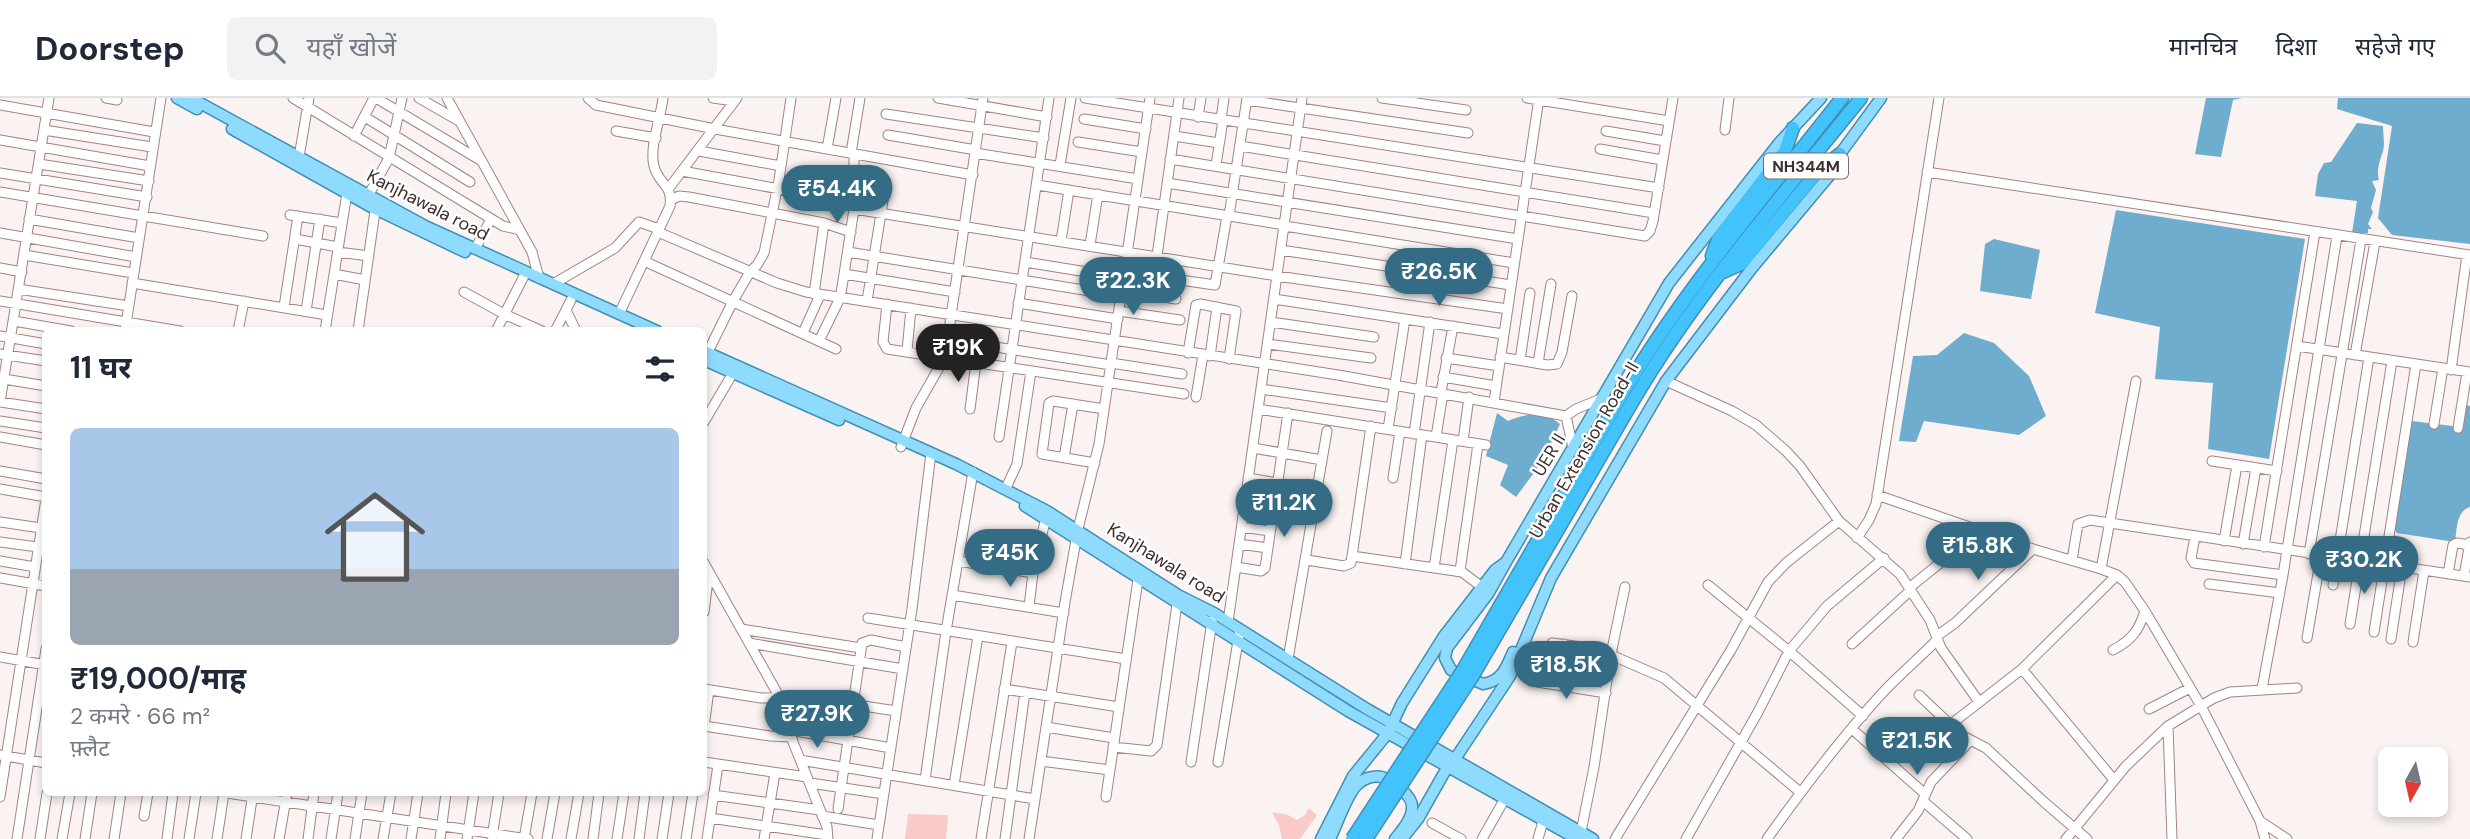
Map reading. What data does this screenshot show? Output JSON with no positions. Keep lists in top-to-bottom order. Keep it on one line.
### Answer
{"streets":{"highway":["NH344M","Urban Extension Road-II"],"main road":["Kanjhawala road","UER II"]},"crossings":[["Kanjhawala road","UER II"]],"north":"bottom","page":{"header":"Doorstep","search":"यहाँ खोजें","nav":["मानचित्र","दिशा","सहेजे गए"],"price":["₹54.4K","₹26.5K","₹22.3K","₹19K","₹11.2K","₹15.8K","₹45K","₹30.2K","₹18.5K","₹27.9K","₹21.5K"],"heading":"11 घर","list":[{"name":"₹19,000/माह","note":"2 कमरे · 66 m² · फ़्लैट"}]}}
